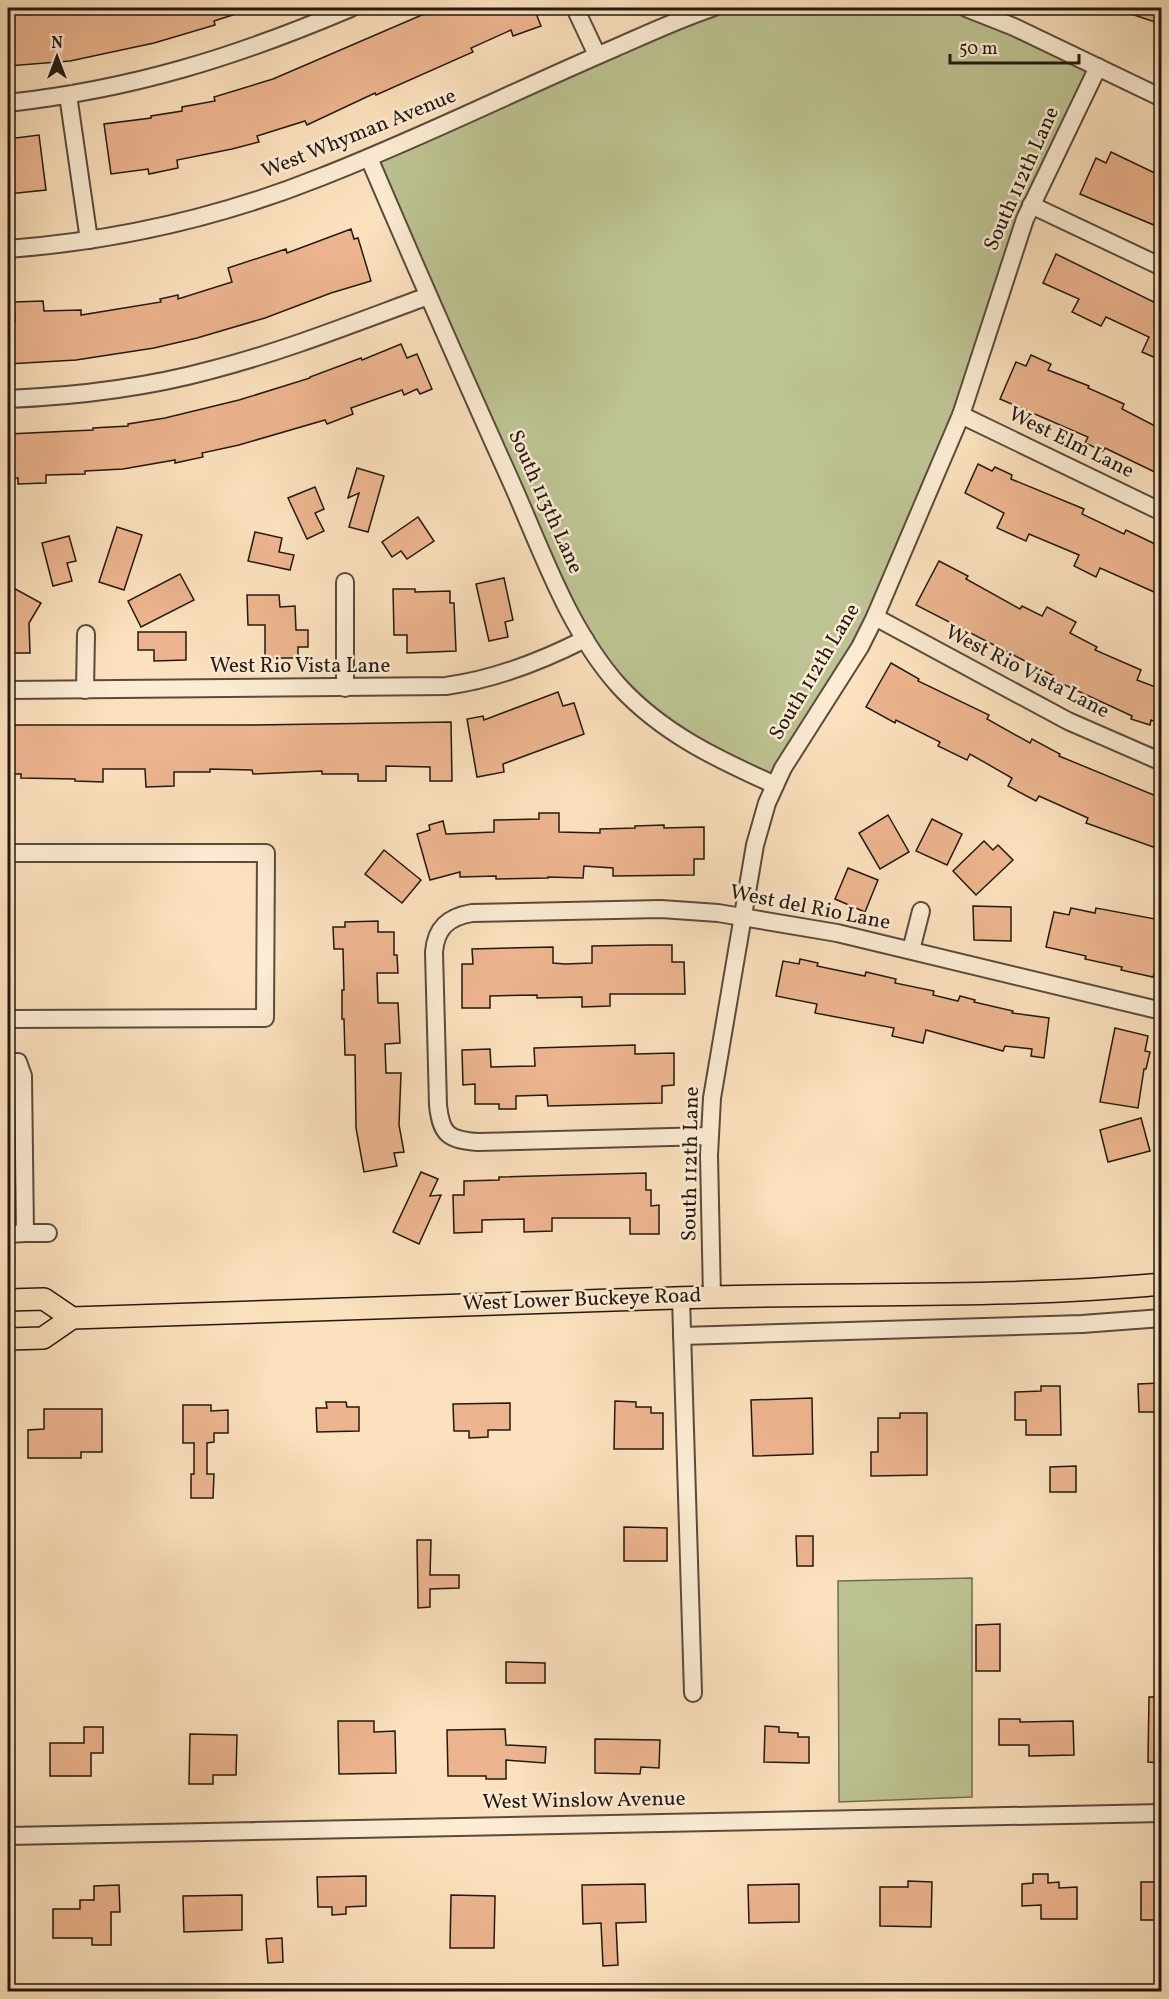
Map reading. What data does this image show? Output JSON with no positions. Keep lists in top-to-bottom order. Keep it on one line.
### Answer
{"streets":{"main road":["West Lower Buckeye Road"],"street":["West Whyman Avenue","South 112th Lane","West Elm Lane","South 113th Lane","West Rio Vista Lane","West del Rio Lane","West Winslow Avenue"]},"crossings":[["West Whyman Avenue","South 113th Lane"],["South 112th Lane","West Elm Lane"],["South 112th Lane","South 113th Lane"],["South 112th Lane","West Rio Vista Lane"],["South 112th Lane","West del Rio Lane"],["South 112th Lane","West Lower Buckeye Road"],["South 113th Lane","West Rio Vista Lane"]],"scale_bar":"50 m","north":"top"}
